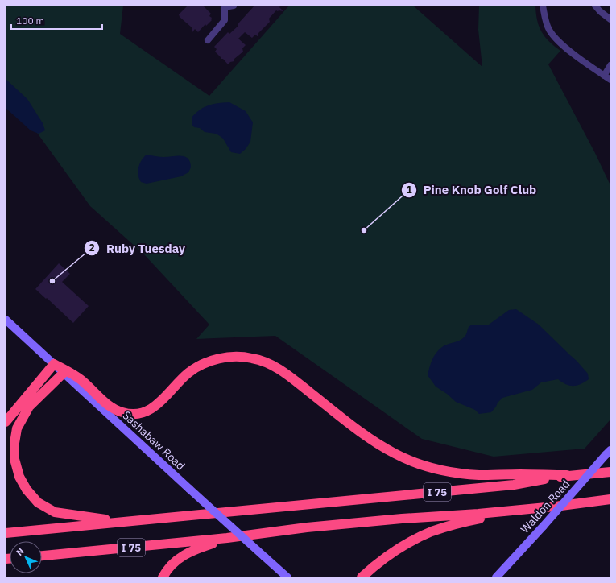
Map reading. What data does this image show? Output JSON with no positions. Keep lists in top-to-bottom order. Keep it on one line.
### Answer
{"streets":{"highway":["I 75"],"main road":["Sashabaw Road","Waldon Road"]},"places":["Pine Knob Golf Club","Ruby Tuesday"],"scale_bar":"100 m","north":"top left"}
